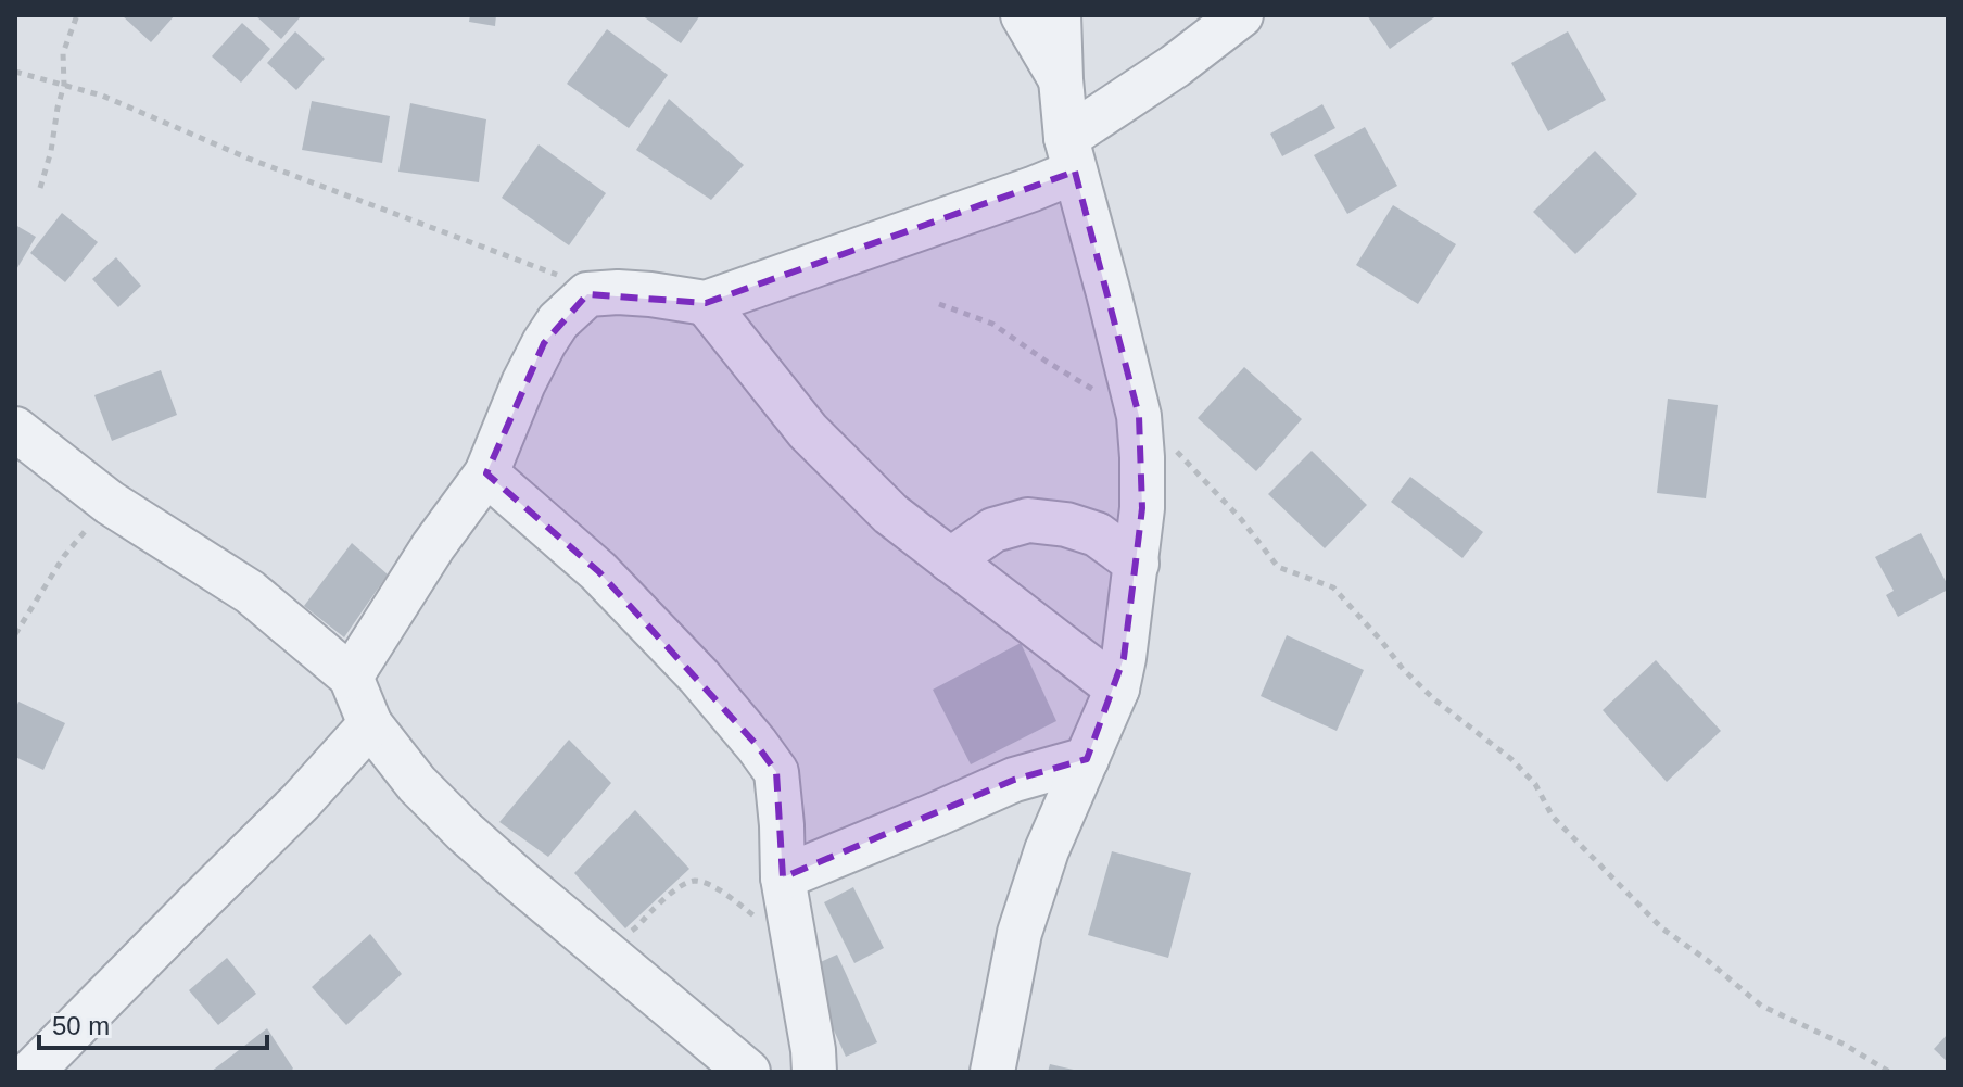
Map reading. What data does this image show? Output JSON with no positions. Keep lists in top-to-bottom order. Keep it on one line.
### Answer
{"scale_bar":"50 m"}
